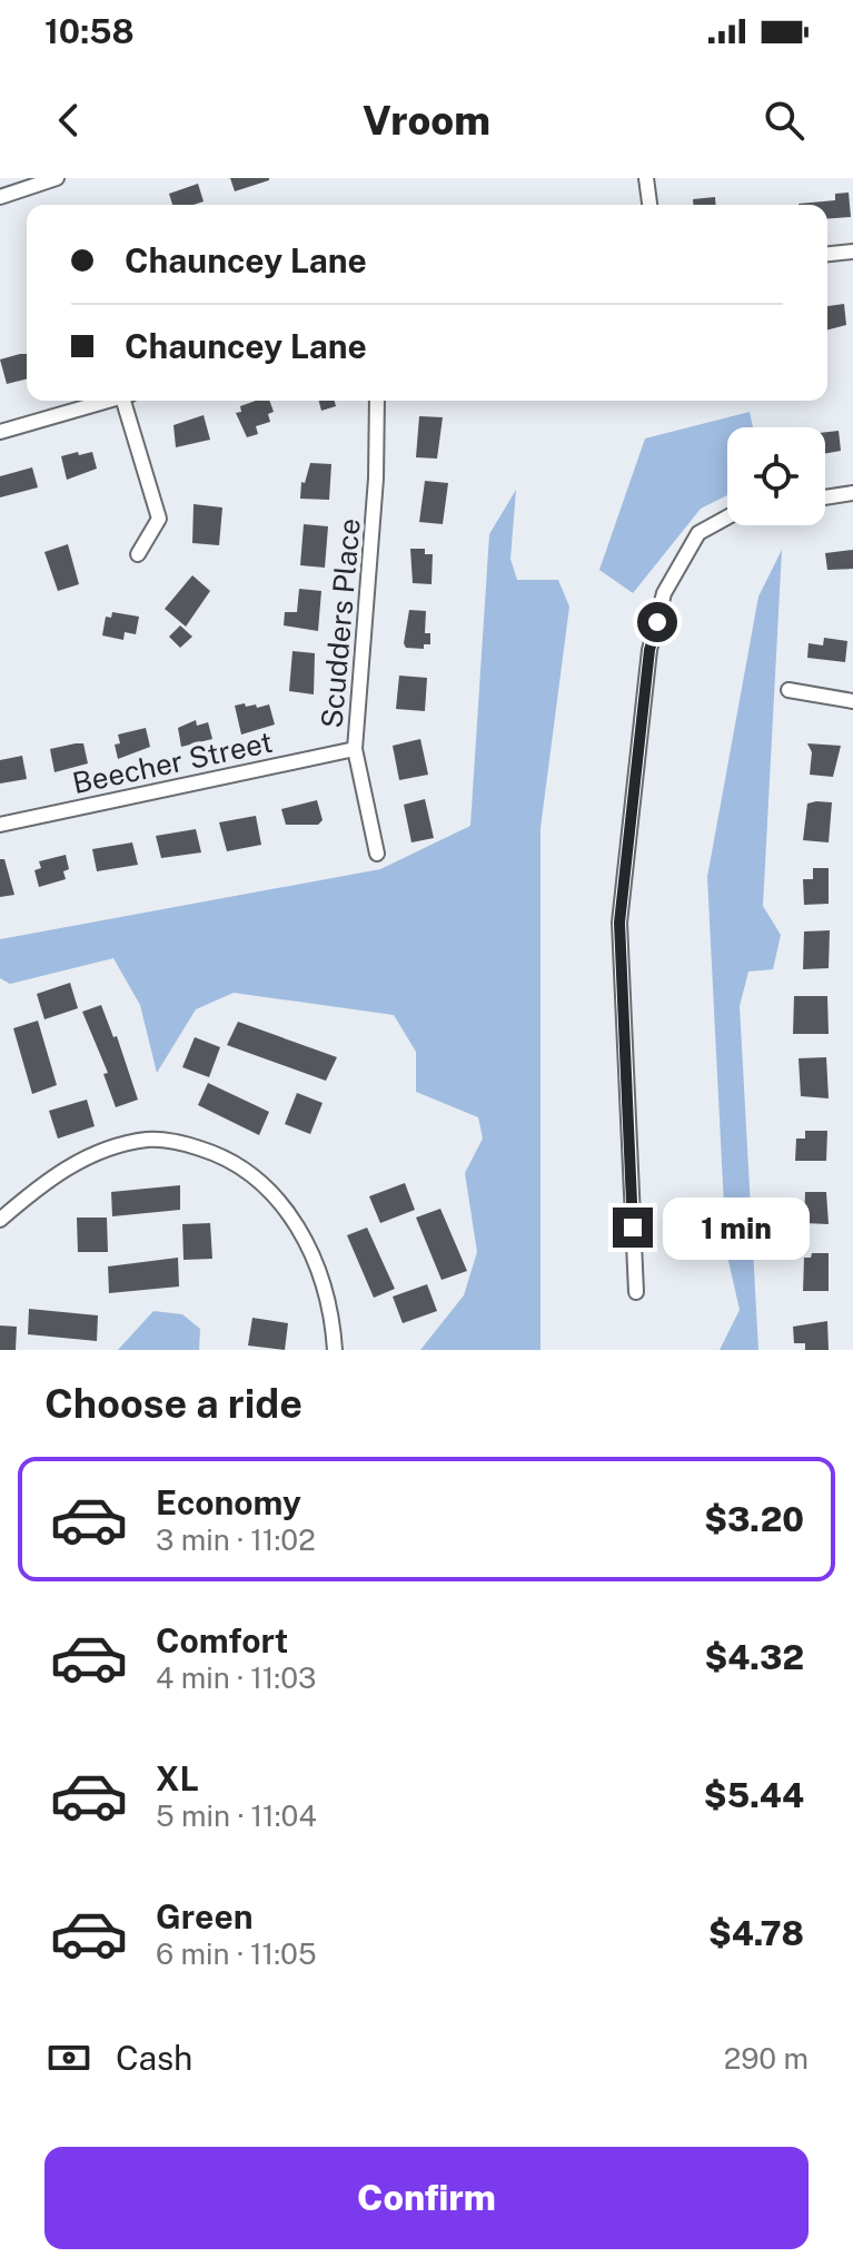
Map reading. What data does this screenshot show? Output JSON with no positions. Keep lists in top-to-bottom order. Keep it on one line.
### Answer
{"streets":{"street":["Scudders Place","Beecher Street"]},"crossings":[["Scudders Place","Beecher Street"]],"page":{"status":"10:58","header":"Vroom","banner":["Chauncey Lane","Chauncey Lane"],"bubble":"1 min","heading":"Choose a ride","list":[{"name":"Economy","note":"3 min · 11:02","value":"$3.20"},{"name":"Comfort","note":"4 min · 11:03","value":"$4.32"},{"name":"XL","note":"5 min · 11:04","value":"$5.44"},{"name":"Green","note":"6 min · 11:05","value":"$4.78"}],"pay":["Cash","290 m"],"buttons":"Confirm"}}
